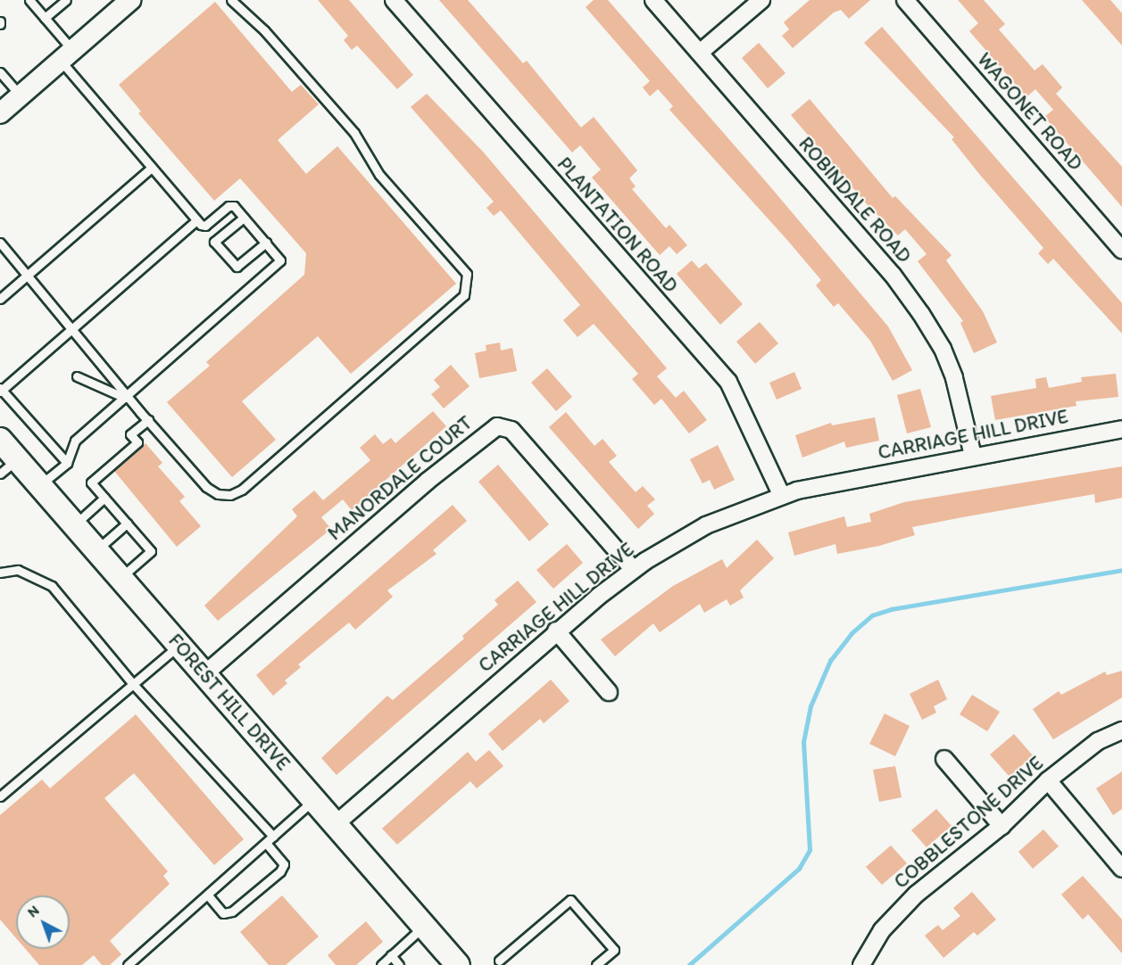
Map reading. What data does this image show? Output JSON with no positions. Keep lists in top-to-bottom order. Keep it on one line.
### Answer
{"streets":{"main road":["FOREST HILL DRIVE"],"street":["WAGONET ROAD","ROBINDALE ROAD","PLANTATION ROAD","CARRIAGE HILL DRIVE","MANORDALE COURT","COBBLESTONE DRIVE"]},"crossings":[["ROBINDALE ROAD","CARRIAGE HILL DRIVE"],["PLANTATION ROAD","CARRIAGE HILL DRIVE"],["CARRIAGE HILL DRIVE","MANORDALE COURT"],["CARRIAGE HILL DRIVE","FOREST HILL DRIVE"],["MANORDALE COURT","FOREST HILL DRIVE"]],"north":"top left"}
